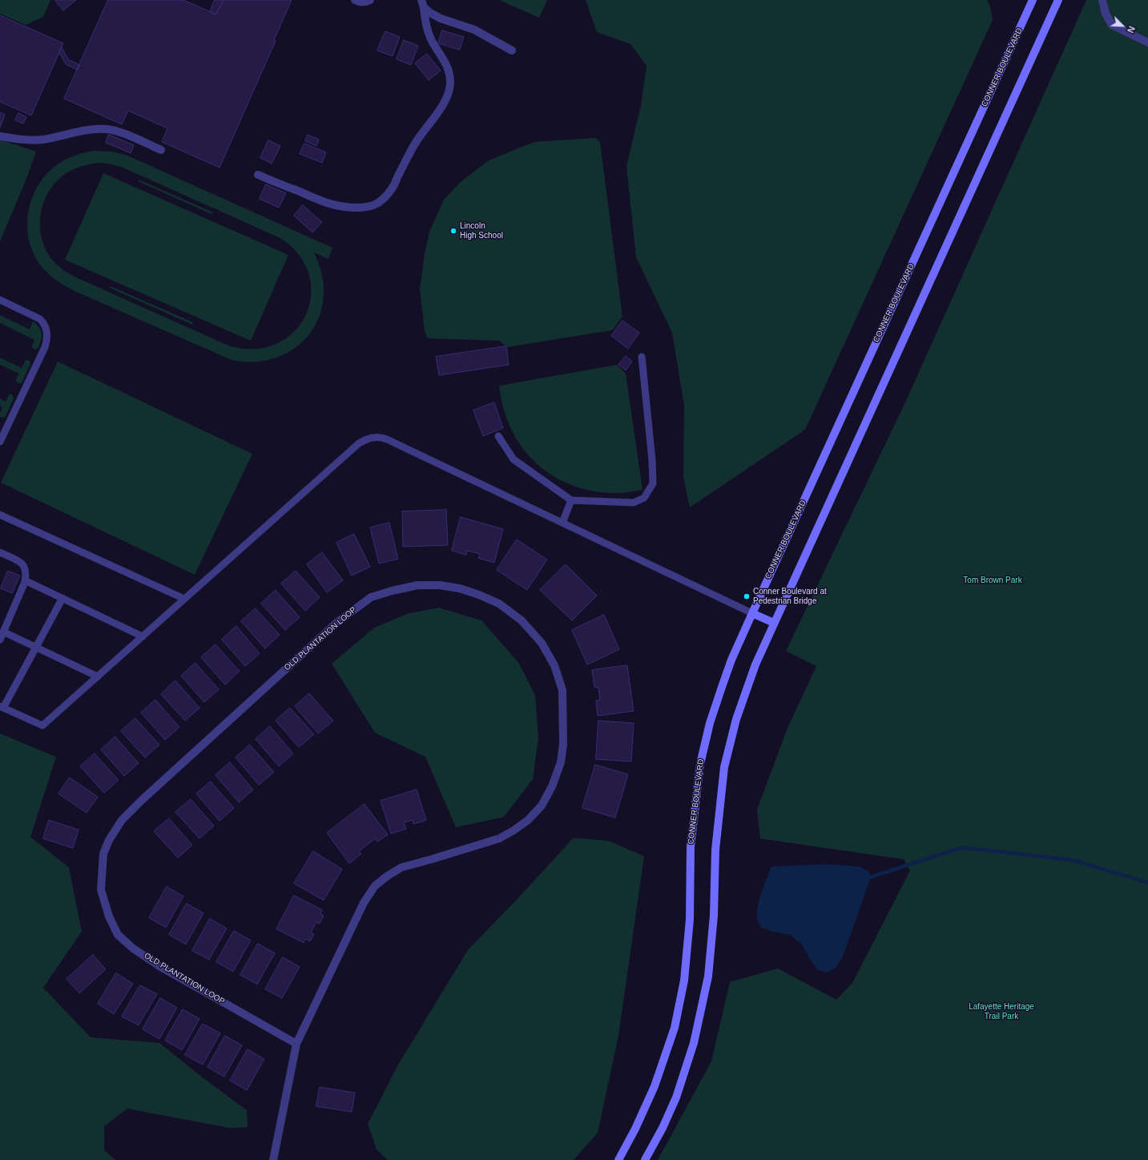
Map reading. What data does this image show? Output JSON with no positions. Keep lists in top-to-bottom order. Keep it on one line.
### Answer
{"streets":{"main road":["CONNER BOULEVARD"],"street":["OLD PLANTATION LOOP"]},"parks":["Tom Brown Park","Lafayette Heritage Trail Park"],"places":["Lincoln High School","Conner Boulevard at Pedestrian Bridge"],"north":"bottom right"}
